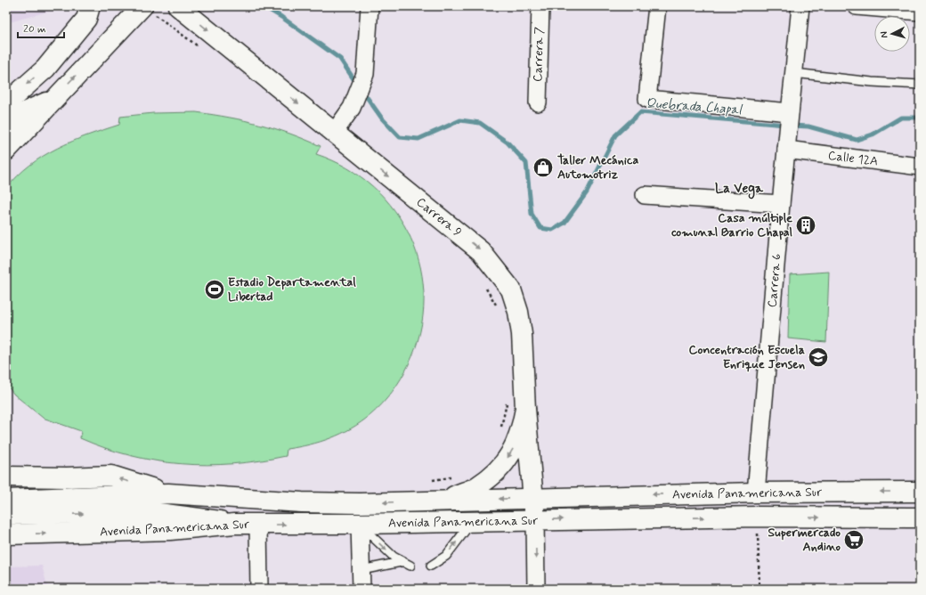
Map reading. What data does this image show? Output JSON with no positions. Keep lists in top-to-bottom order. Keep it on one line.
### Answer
{"streets":{"main road":["Carrera 9","Avenida Panamericana Sur"],"street":["Carrera 7","Calle 12A","Carrera 6"]},"crossings":[["Calle 12A","Carrera 6"],["Carrera 9","Avenida Panamericana Sur"],["Carrera 6","Avenida Panamericana Sur"]],"one_way":["Carrera 9"],"districts":["La Vega"],"water":["Quebrada Chapal"],"places":{"shop":["Taller Mecánica Automotriz"],"building":["Casa múltiple comunal Barrio Chapal"],"sports":["Estadio Departamental Libertad"],"school or university":["Concentración Escuela Enrique Jensen"],"supermarket":["Supermercado Andino"]},"scale_bar":"20 m","north":"left"}
